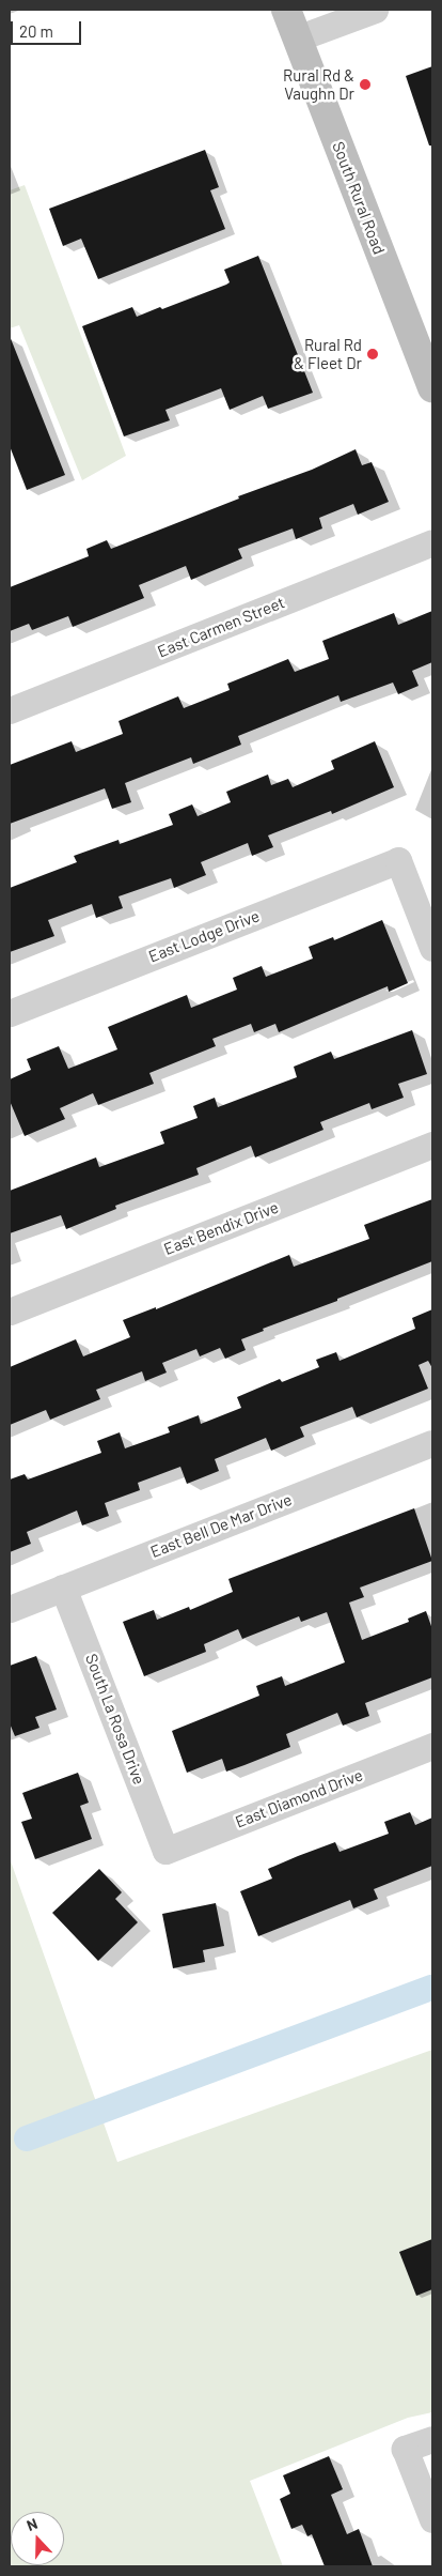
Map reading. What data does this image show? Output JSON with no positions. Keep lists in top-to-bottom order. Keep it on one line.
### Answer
{"streets":{"main road":["South Rural Road"],"street":["East Carmen Street","East Lodge Drive","East Bendix Drive","East Bell De Mar Drive","South La Rosa Drive","East Diamond Drive"]},"crossings":[["East Bell De Mar Drive","South La Rosa Drive"],["South La Rosa Drive","East Diamond Drive"]],"places":["Rural Rd & Vaughn Dr","Rural Rd & Fleet Dr"],"scale_bar":"20 m","north":"top"}
